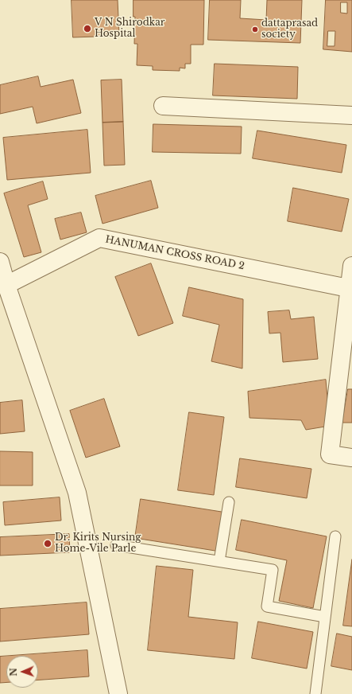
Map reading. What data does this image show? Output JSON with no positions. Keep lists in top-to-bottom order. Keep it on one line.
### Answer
{"streets":{"street":["HANUMAN CROSS ROAD 2"]},"places":["V N Shirodkar Hospital","dattaprasad society","Dr. Kirits Nursing Home-Vile Parle"],"north":"left"}
